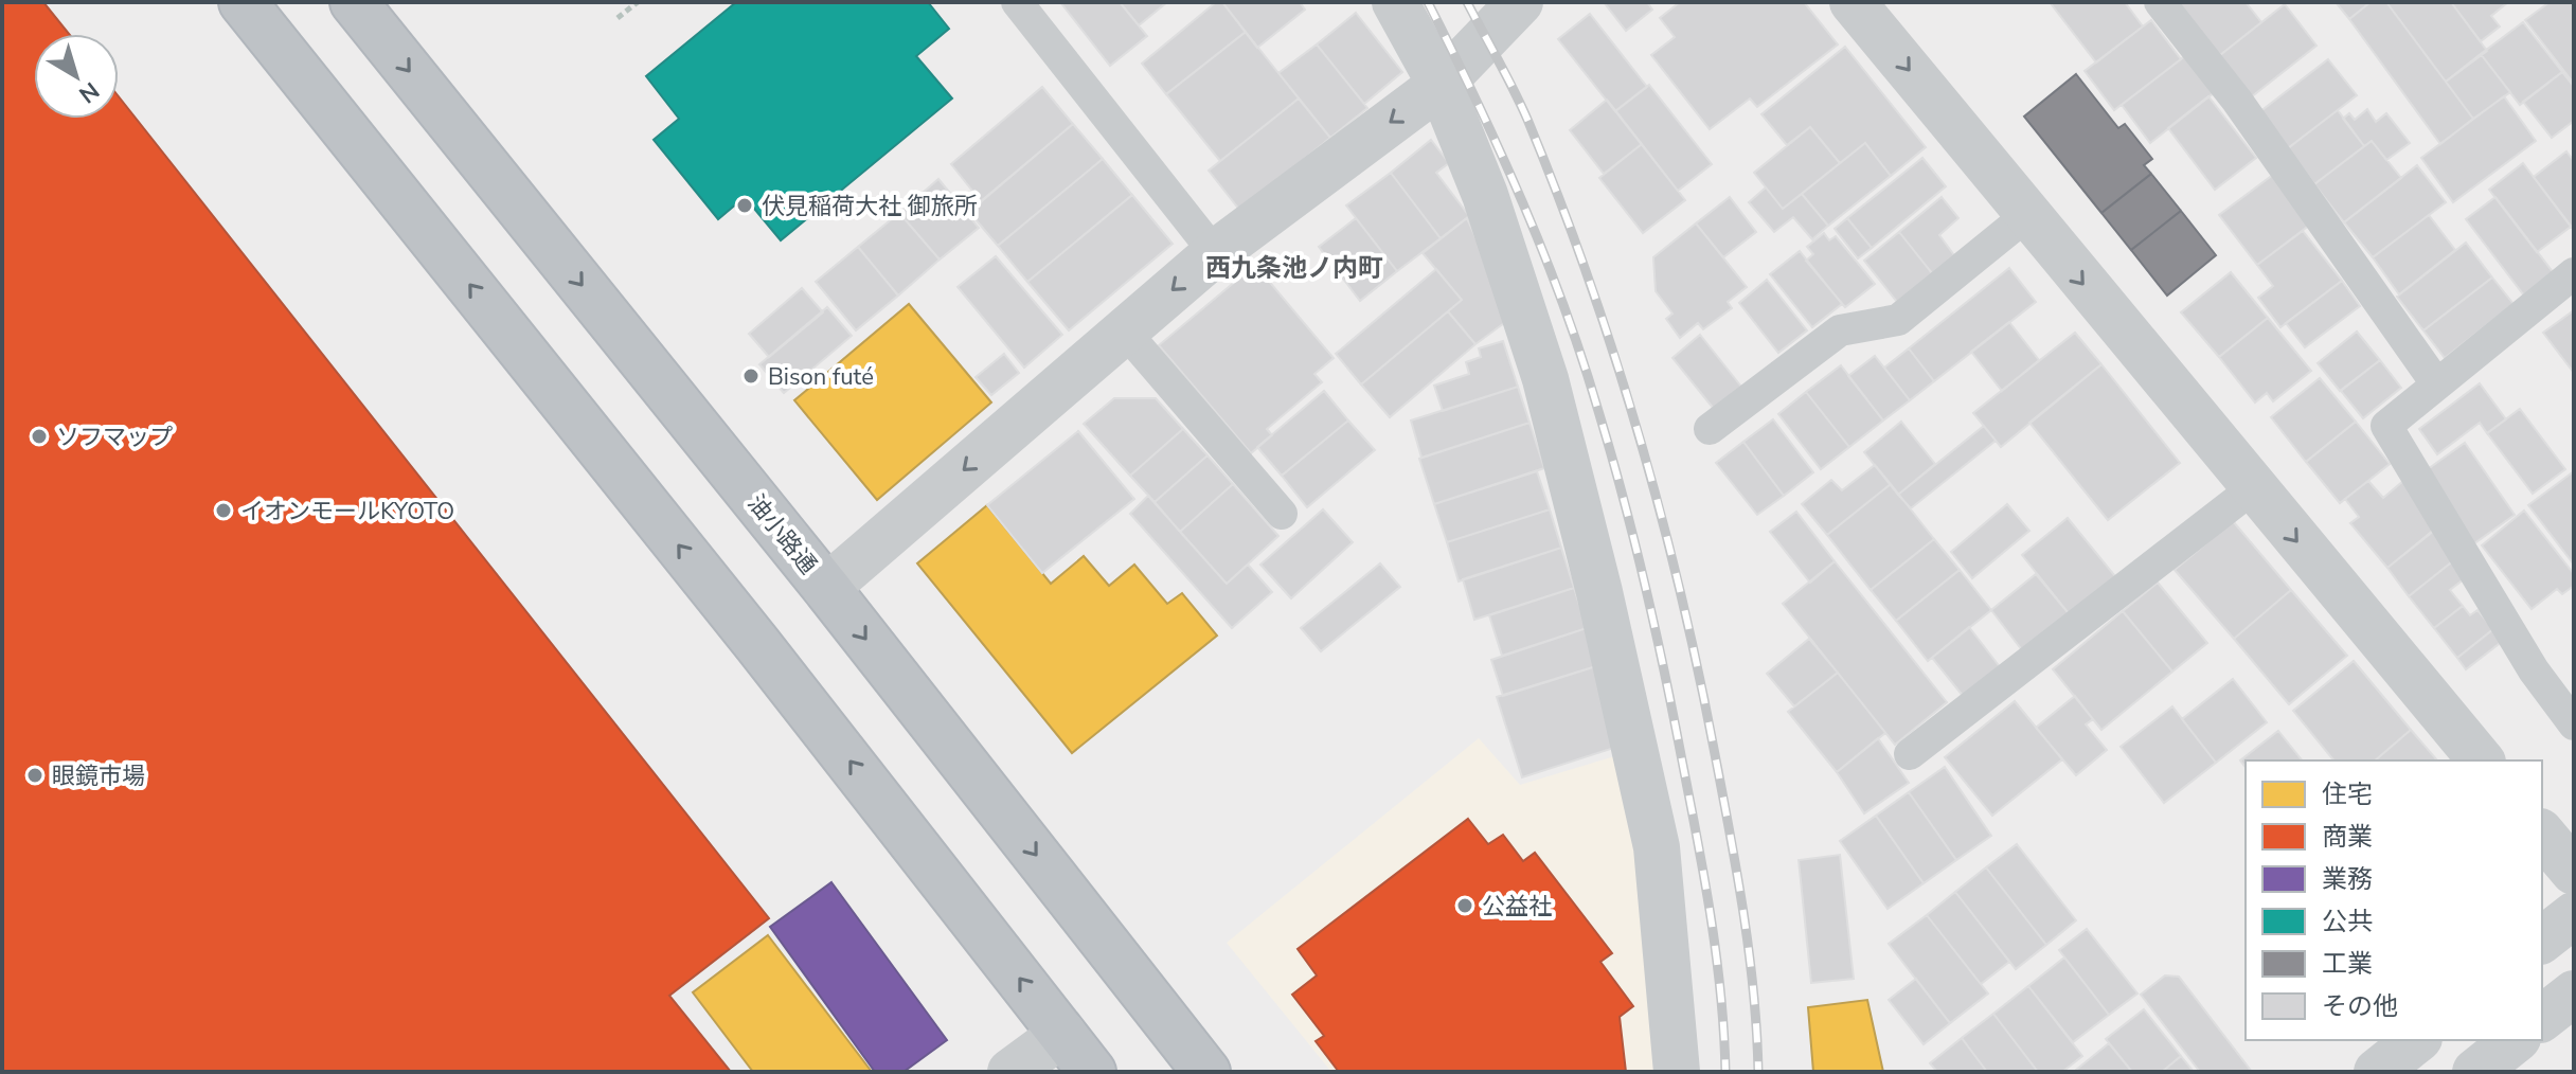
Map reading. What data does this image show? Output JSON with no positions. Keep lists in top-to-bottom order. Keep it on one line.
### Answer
{"streets":{"highway":["油小路通"]},"districts":["西九条池ノ内町"],"places":["伏見稲荷大社 御旅所","Bison futé","ソフマップ","イオンモールKYOTO","眼鏡市場","公益社"],"legend":["住宅","商業","業務","公共","工業","その他"],"north":"bottom right"}
